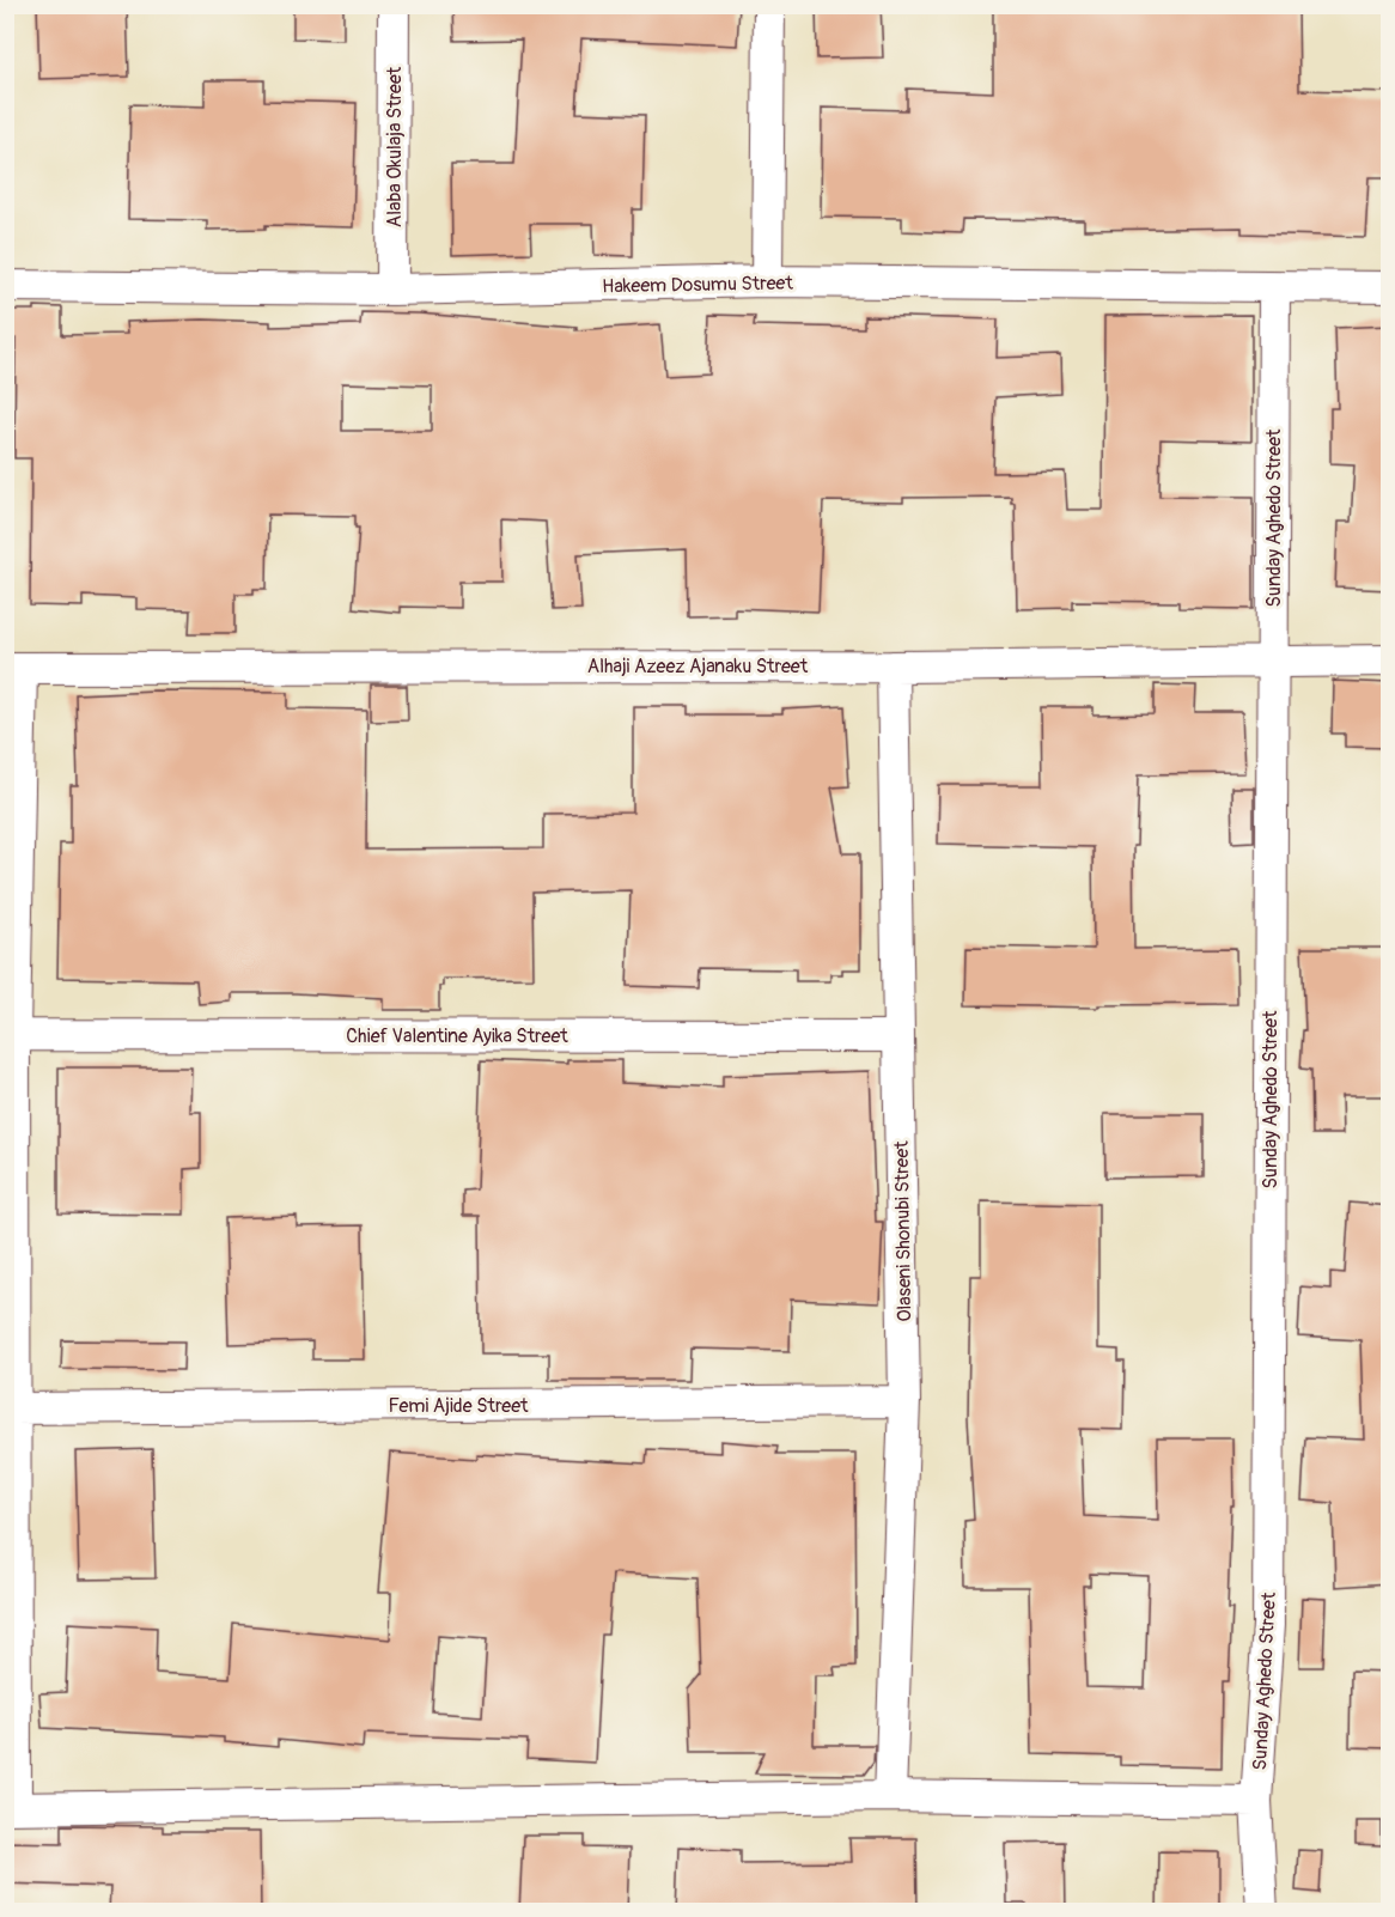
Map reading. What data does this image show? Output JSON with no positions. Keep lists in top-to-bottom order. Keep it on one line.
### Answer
{"streets":{"street":["Alaba Okulaja Street","Hakeem Dosumu Street","Sunday Aghedo Street","Alhaji Azeez Ajanaku Street","Chief Valentine Ayika Street","Olaseni Shonubi Street","Femi Ajide Street"]},"crossings":[["Alaba Okulaja Street","Hakeem Dosumu Street"],["Hakeem Dosumu Street","Sunday Aghedo Street"],["Sunday Aghedo Street","Alhaji Azeez Ajanaku Street"],["Alhaji Azeez Ajanaku Street","Olaseni Shonubi Street"],["Chief Valentine Ayika Street","Olaseni Shonubi Street"],["Olaseni Shonubi Street","Femi Ajide Street"]]}
